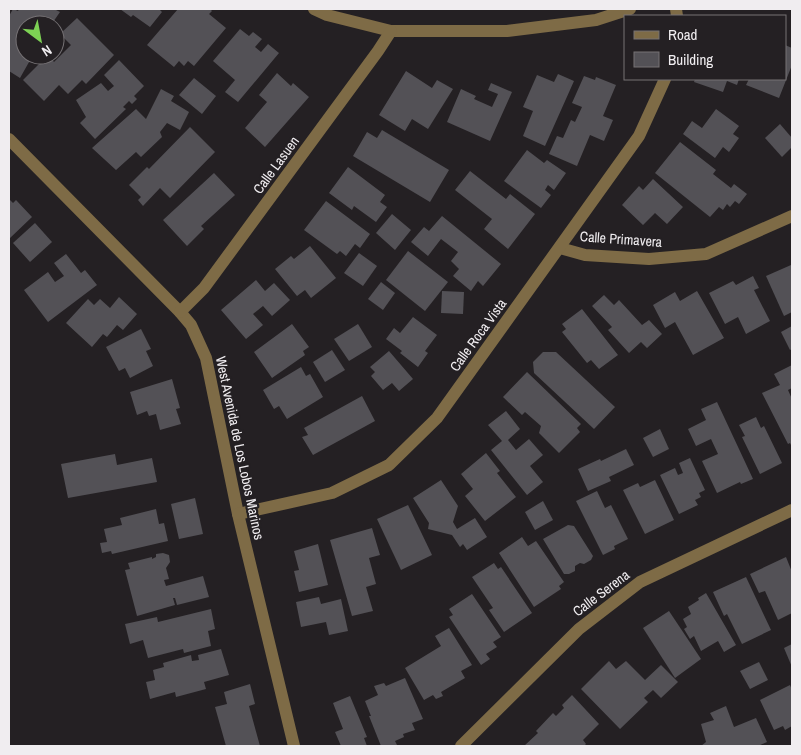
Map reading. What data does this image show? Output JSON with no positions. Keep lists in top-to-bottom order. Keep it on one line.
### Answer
{"streets":{"street":["Calle Lasuen","Calle Primavera","Calle Roca Vista","West Avenida de Los Lobos Marinos","Calle Serena"]},"crossings":[["Calle Lasuen","West Avenida de Los Lobos Marinos"],["Calle Primavera","Calle Roca Vista"],["Calle Roca Vista","West Avenida de Los Lobos Marinos"]],"legend":["Road","Building"],"north":"bottom right"}
